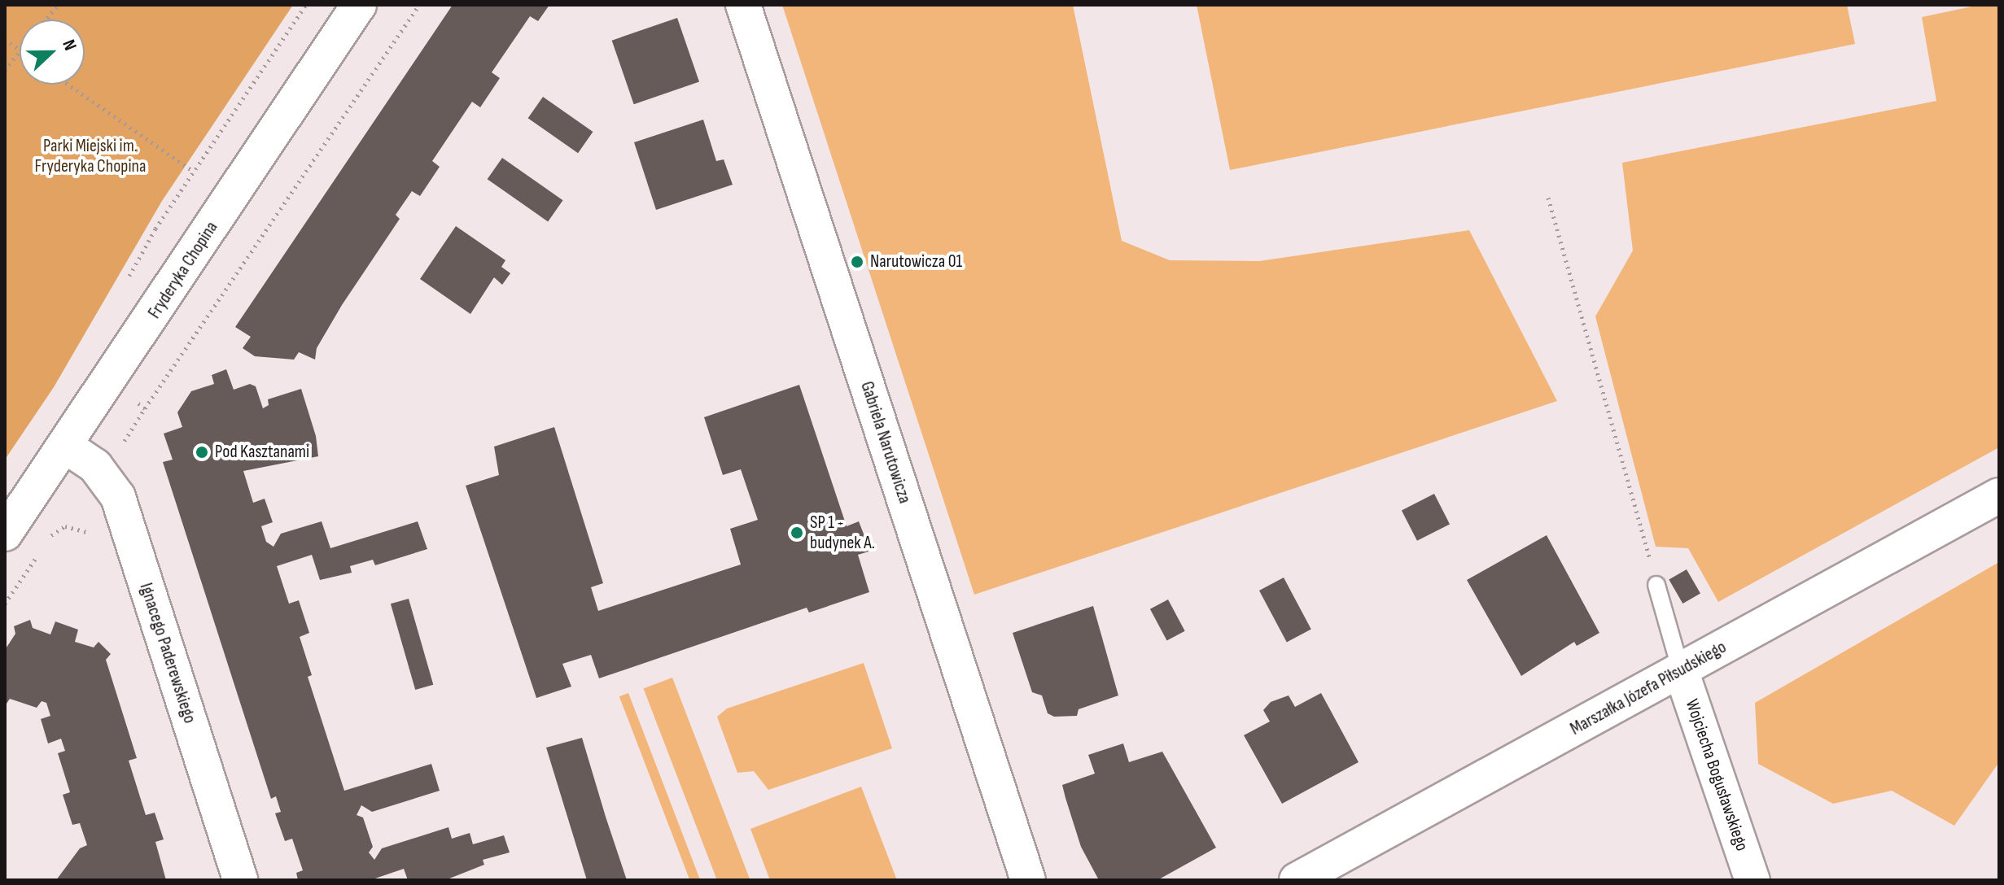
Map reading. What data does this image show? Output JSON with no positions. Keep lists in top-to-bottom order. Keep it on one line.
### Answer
{"streets":{"street":["Fryderyka Chopina","Gabriela Narutowicza","Ignacego Paderewskiego","Marszałka Józefa Piłsudskiego","Wojciecha Bogusławskiego"]},"crossings":[["Fryderyka Chopina","Ignacego Paderewskiego"],["Marszałka Józefa Piłsudskiego","Wojciecha Bogusławskiego"]],"parks":["Parki Miejski im. Fryderyka Chopina"],"places":["Narutowicza 01","Pod Kasztanami","SP 1 - budynek A."],"north":"right"}
